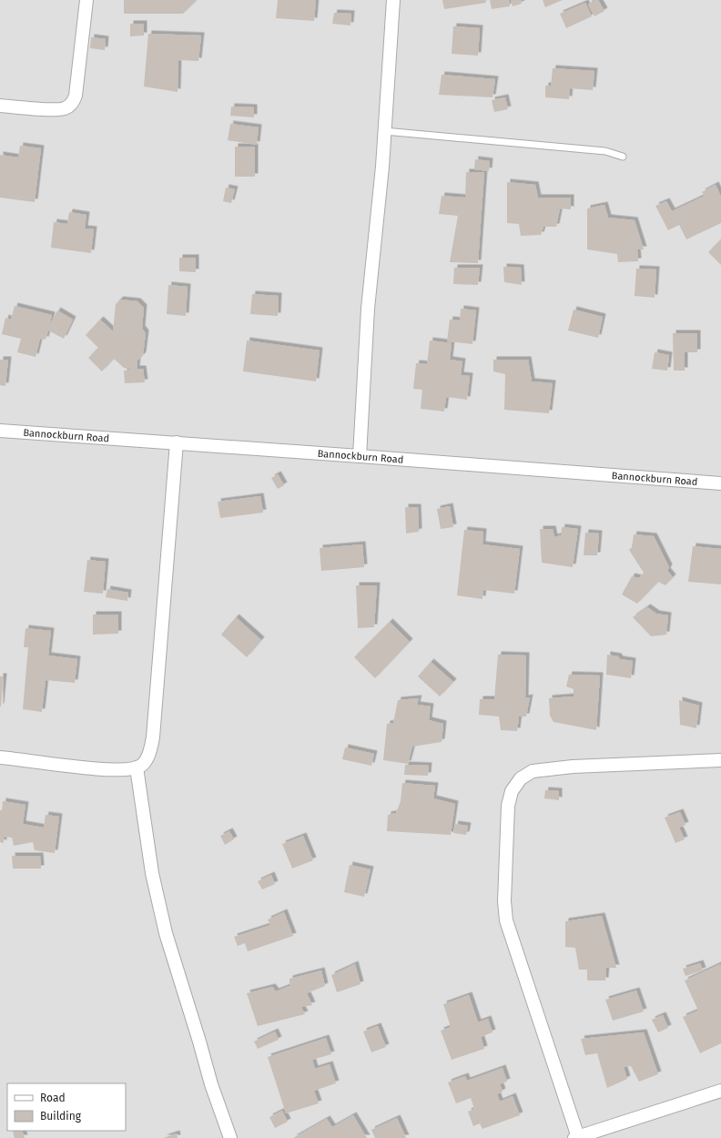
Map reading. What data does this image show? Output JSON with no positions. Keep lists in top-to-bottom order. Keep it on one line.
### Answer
{"streets":{"street":["Bannockburn Road"]},"legend":["Road","Building"]}
